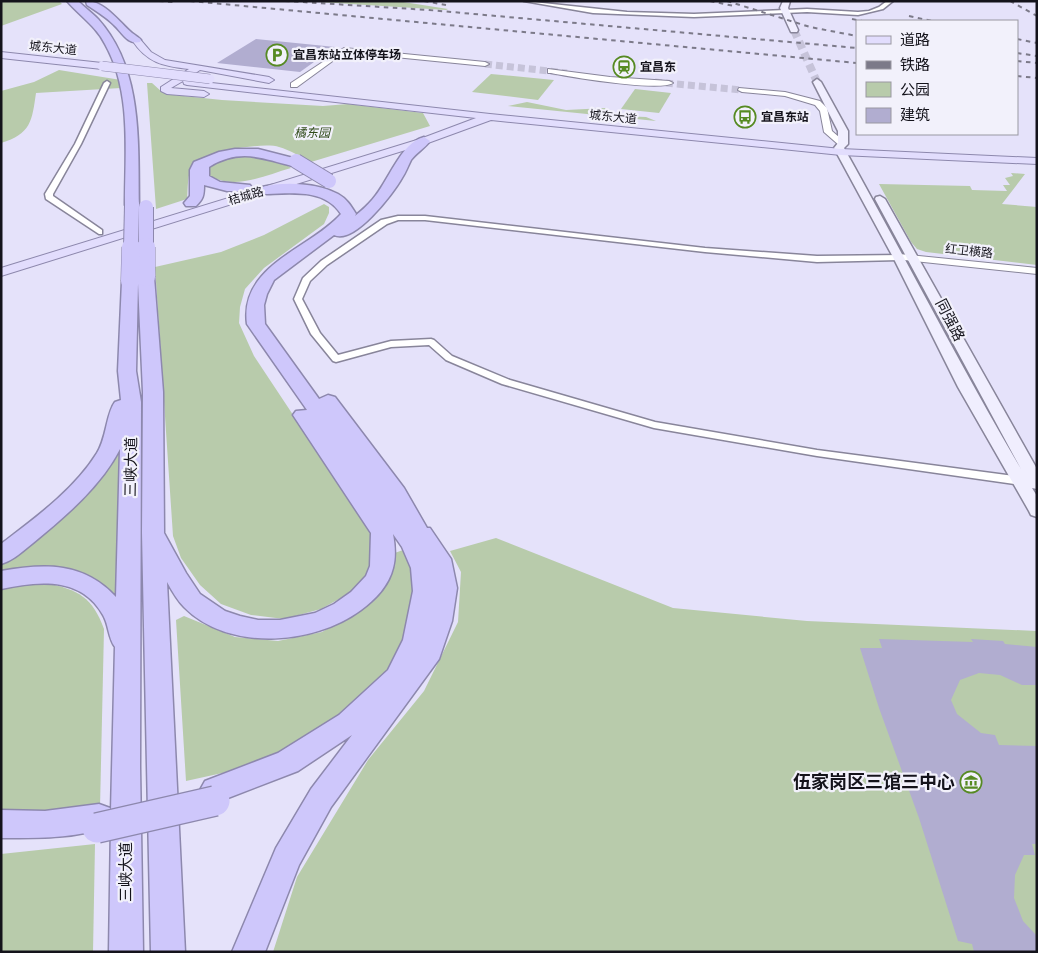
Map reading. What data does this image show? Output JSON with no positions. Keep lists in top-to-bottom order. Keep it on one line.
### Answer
{"streets":{"highway":["三峡大道"],"main road":["城东大道","桔城路","同强路"],"street":["红卫横路"]},"crossings":[["城东大道","桔城路"],["城东大道","同强路"],["红卫横路","同强路"]],"parks":["橘东园"],"places":{"parking":["宜昌东站立体停车场"],"station":["宜昌东"],"bus stop":["宜昌东站"],"museum":["伍家岗区三馆三中心"]},"legend":["道路","铁路","公园","建筑"]}
